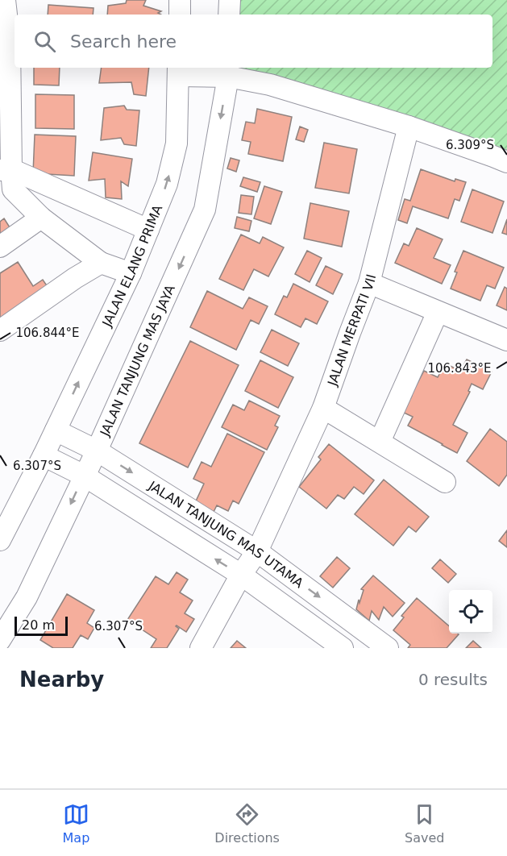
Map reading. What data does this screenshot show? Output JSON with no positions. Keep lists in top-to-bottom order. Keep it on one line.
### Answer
{"streets":{"street":["JALAN ELANG PRIMA","JALAN MERPATI VII","JALAN TANJUNG MAS JAYA","JALAN TANJUNG MAS UTAMA"]},"crossings":[["JALAN ELANG PRIMA","JALAN TANJUNG MAS UTAMA"],["JALAN MERPATI VII","JALAN TANJUNG MAS UTAMA"],["JALAN TANJUNG MAS JAYA","JALAN TANJUNG MAS UTAMA"]],"one_way":["JALAN TANJUNG MAS JAYA"],"scale_bar":"20 m","page":{"search":"Search here","scale":"20 m","heading":["Nearby","0 results"],"nav":["Map","Directions","Saved"]},"coordinates":["6.309°S","106.844°E","106.843°E","6.307°S"]}
